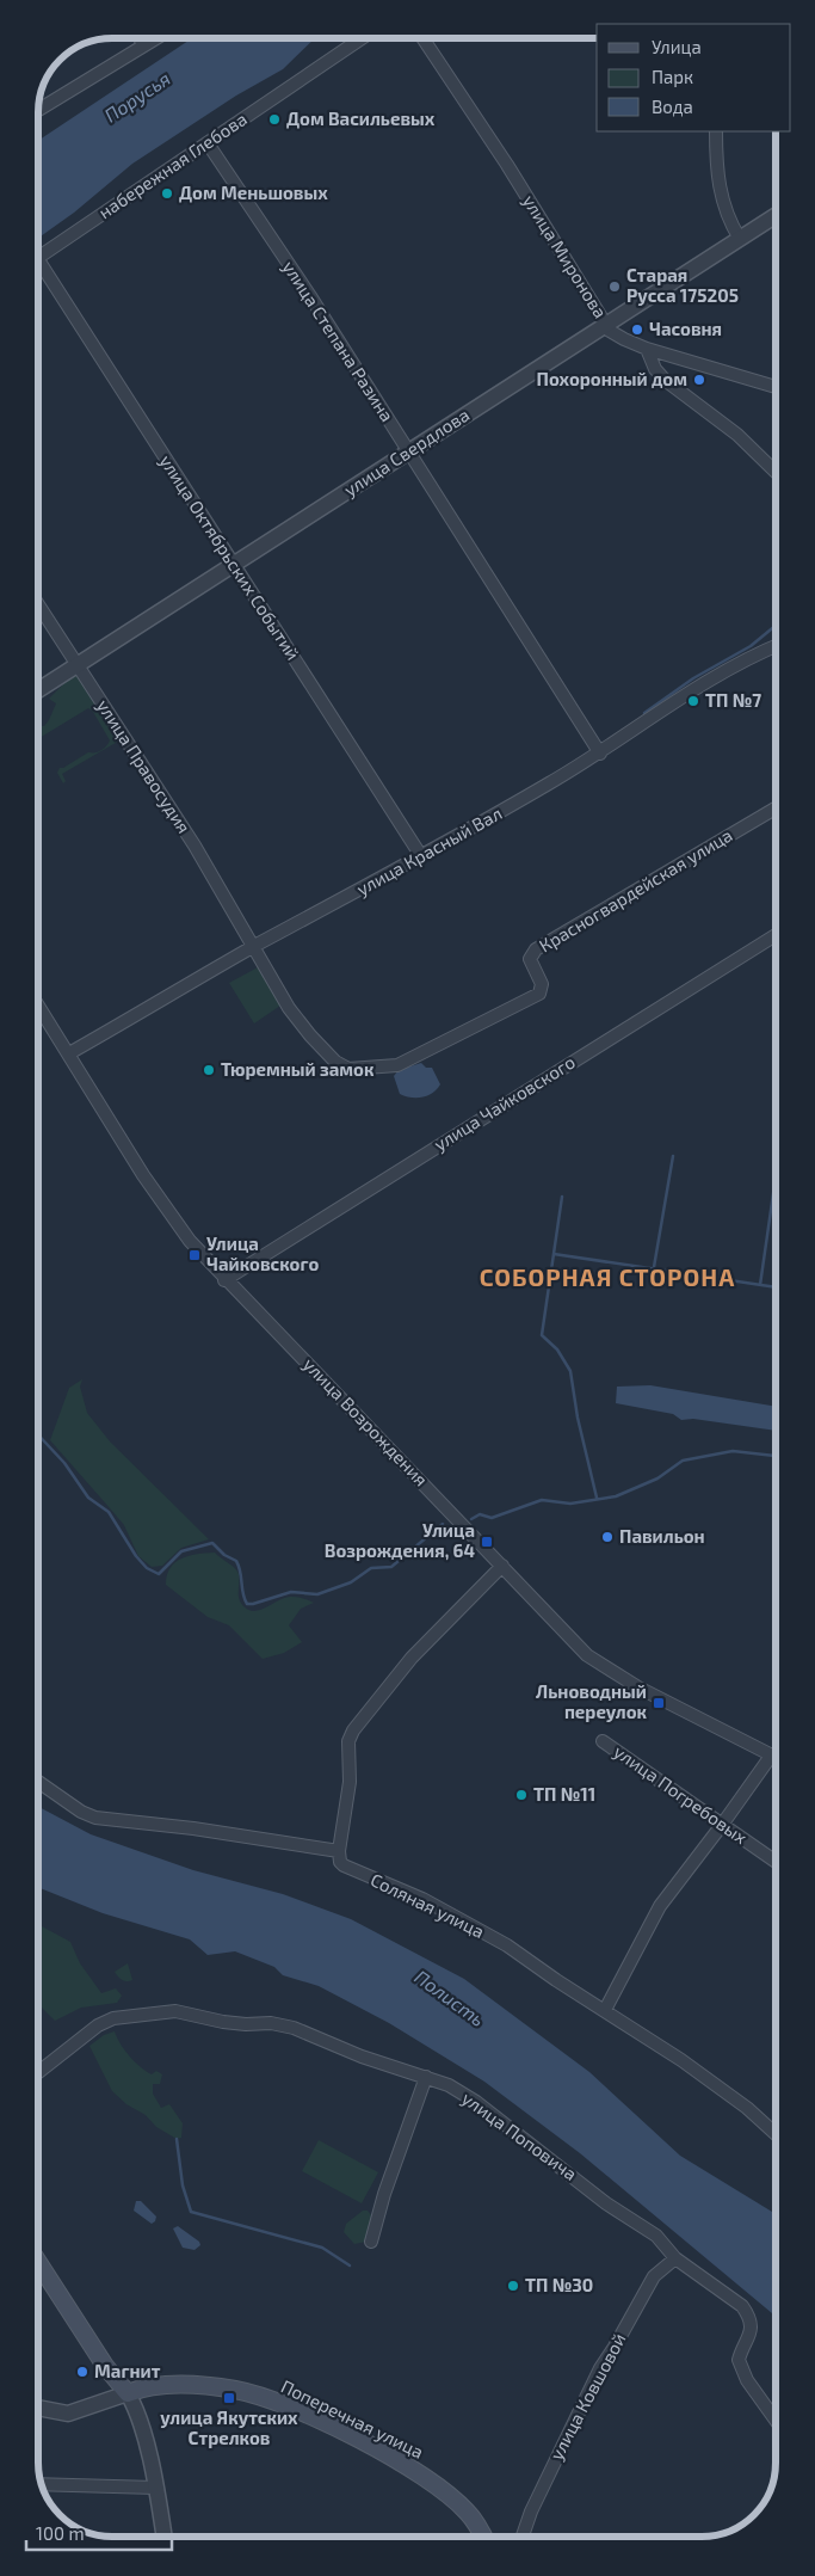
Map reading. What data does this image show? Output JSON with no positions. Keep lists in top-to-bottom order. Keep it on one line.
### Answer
{"streets":{"main road":["Поперечная улица"],"street":["набережная Глебова","улица Миронова","улица Степана Разина","улица Свердлова","улица Октябрьских Событий","улица Правосудия","улица Красный Вал","Красногвардейская улица","улица Чайковского","улица Возрождения","улица Погребовых","Соляная улица","улица Поповича","улица Ковшовой"]},"crossings":[["набережная Глебова","улица Степана Разина"],["улица Миронова","улица Свердлова"],["улица Степана Разина","улица Свердлова"],["улица Степана Разина","улица Красный Вал"],["улица Свердлова","улица Октябрьских Событий"],["улица Свердлова","улица Правосудия"],["улица Октябрьских Событий","улица Красный Вал"],["улица Правосудия","улица Красный Вал"],["улица Правосудия","Красногвардейская улица"],["улица Красный Вал","Красногвардейская улица"],["улица Красный Вал","улица Возрождения"],["улица Чайковского","улица Возрождения"],["улица Поповича","улица Ковшовой"]],"districts":["СОБОРНАЯ СТОРОНА"],"water":["Порусья","Полисть"],"places":{"other":["Дом Васильевых","Дом Меньшовых","Старая Русса 175205","Часовня","Похоронный дом","ТП №7","Тюремный замок","Павильон","ТП №11","ТП №30","Магнит"],"transit":["Улица Чайковского","Улица Возрождения, 64","Льноводный переулок","улица Якутских Стрелков"]},"legend":["Улица","Парк","Вода"],"scale_bar":"100 m"}
